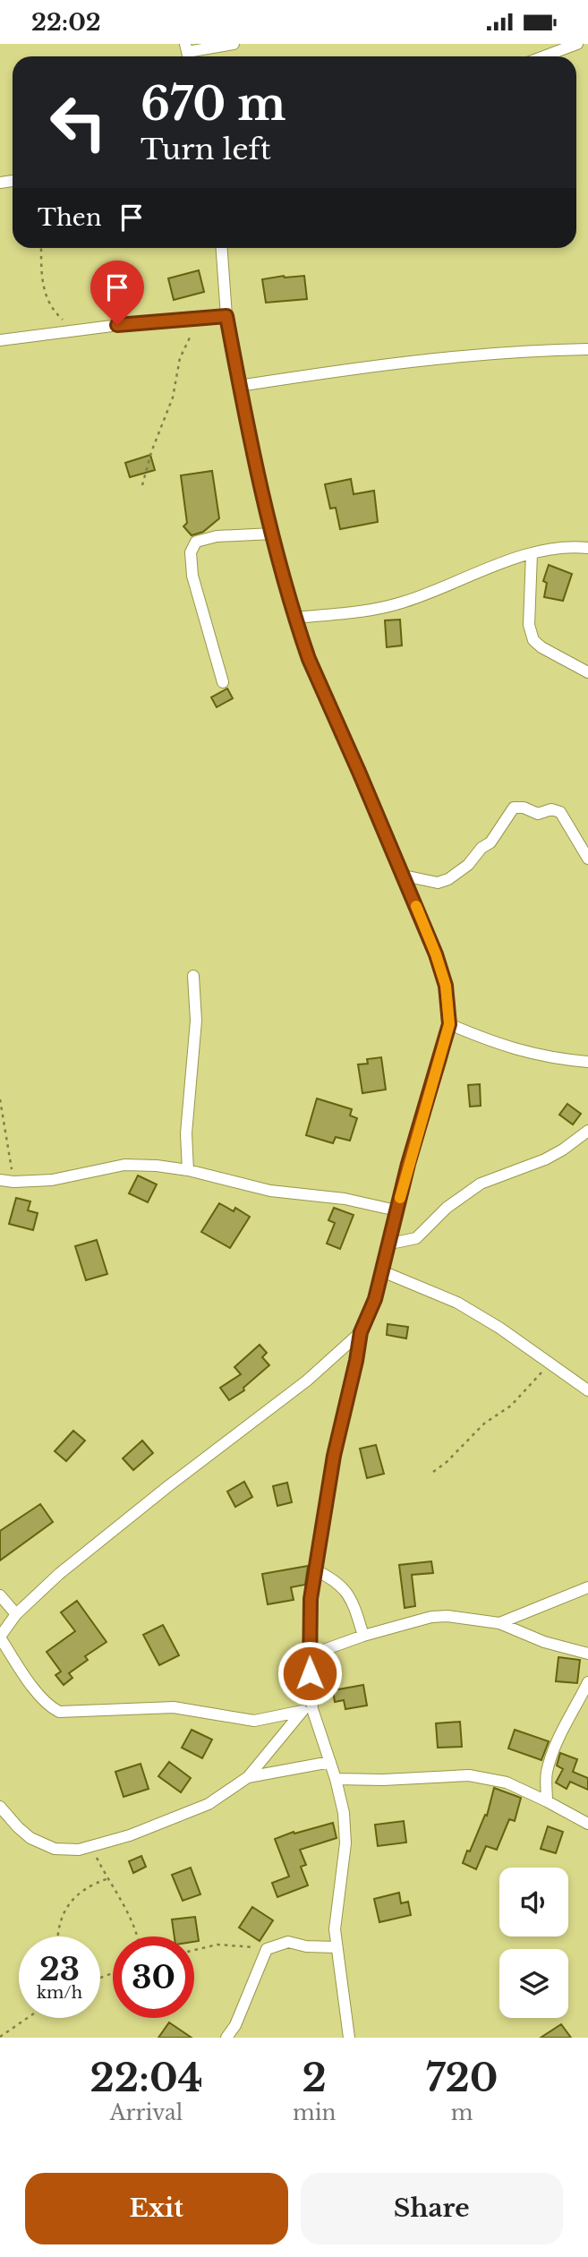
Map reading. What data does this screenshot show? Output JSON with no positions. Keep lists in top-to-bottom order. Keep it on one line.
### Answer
{"page":{"status":"22:02","turn":["670 m","Turn left"],"then":"Then","speed":"23 km/h","limit":"30","eta":["22:04","Arrival","2","min","720","m"],"buttons":["Exit","Share"]}}
